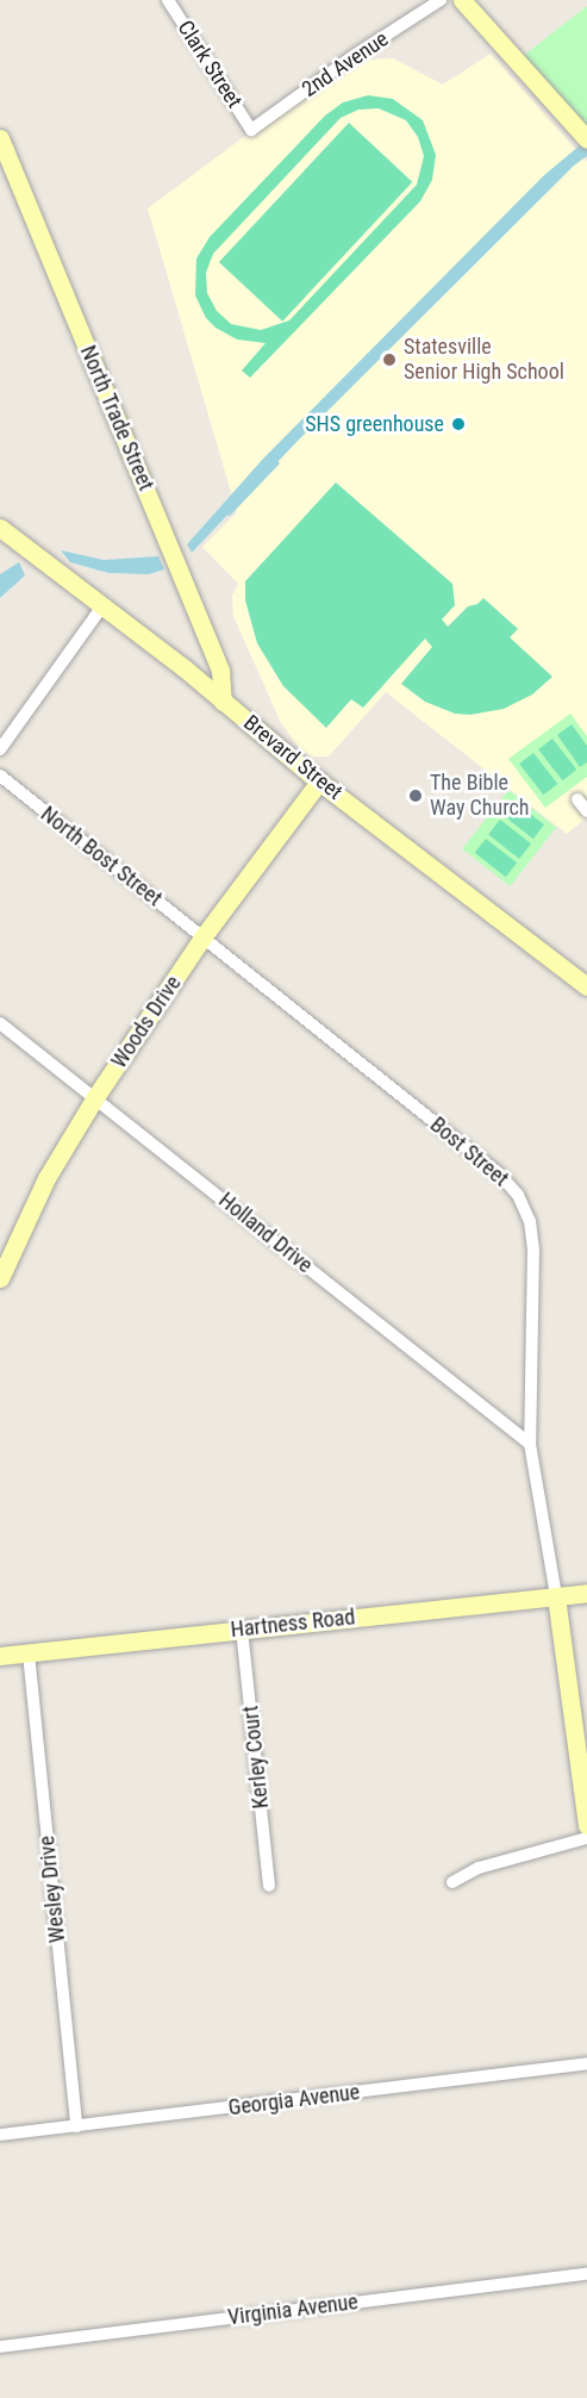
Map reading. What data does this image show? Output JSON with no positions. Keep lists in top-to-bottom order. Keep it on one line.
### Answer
{"streets":{"street":["Clark Street","2nd Avenue","North Trade Street","Brevard Street","North Bost Street","Woods Drive","Bost Street","Holland Drive","Hartness Road","Kerley Court","Wesley Drive","Georgia Avenue","Virginia Avenue"]},"crossings":[["Clark Street","2nd Avenue"],["North Trade Street","Brevard Street"],["Brevard Street","Woods Drive"],["North Bost Street","Woods Drive"],["North Bost Street","Bost Street"],["Woods Drive","Bost Street"],["Woods Drive","Holland Drive"],["Bost Street","Holland Drive"],["Bost Street","Hartness Road"],["Hartness Road","Kerley Court"],["Hartness Road","Wesley Drive"],["Wesley Drive","Georgia Avenue"]],"places":["Statesville Senior High School","SHS greenhouse","The Bible Way Church"]}
